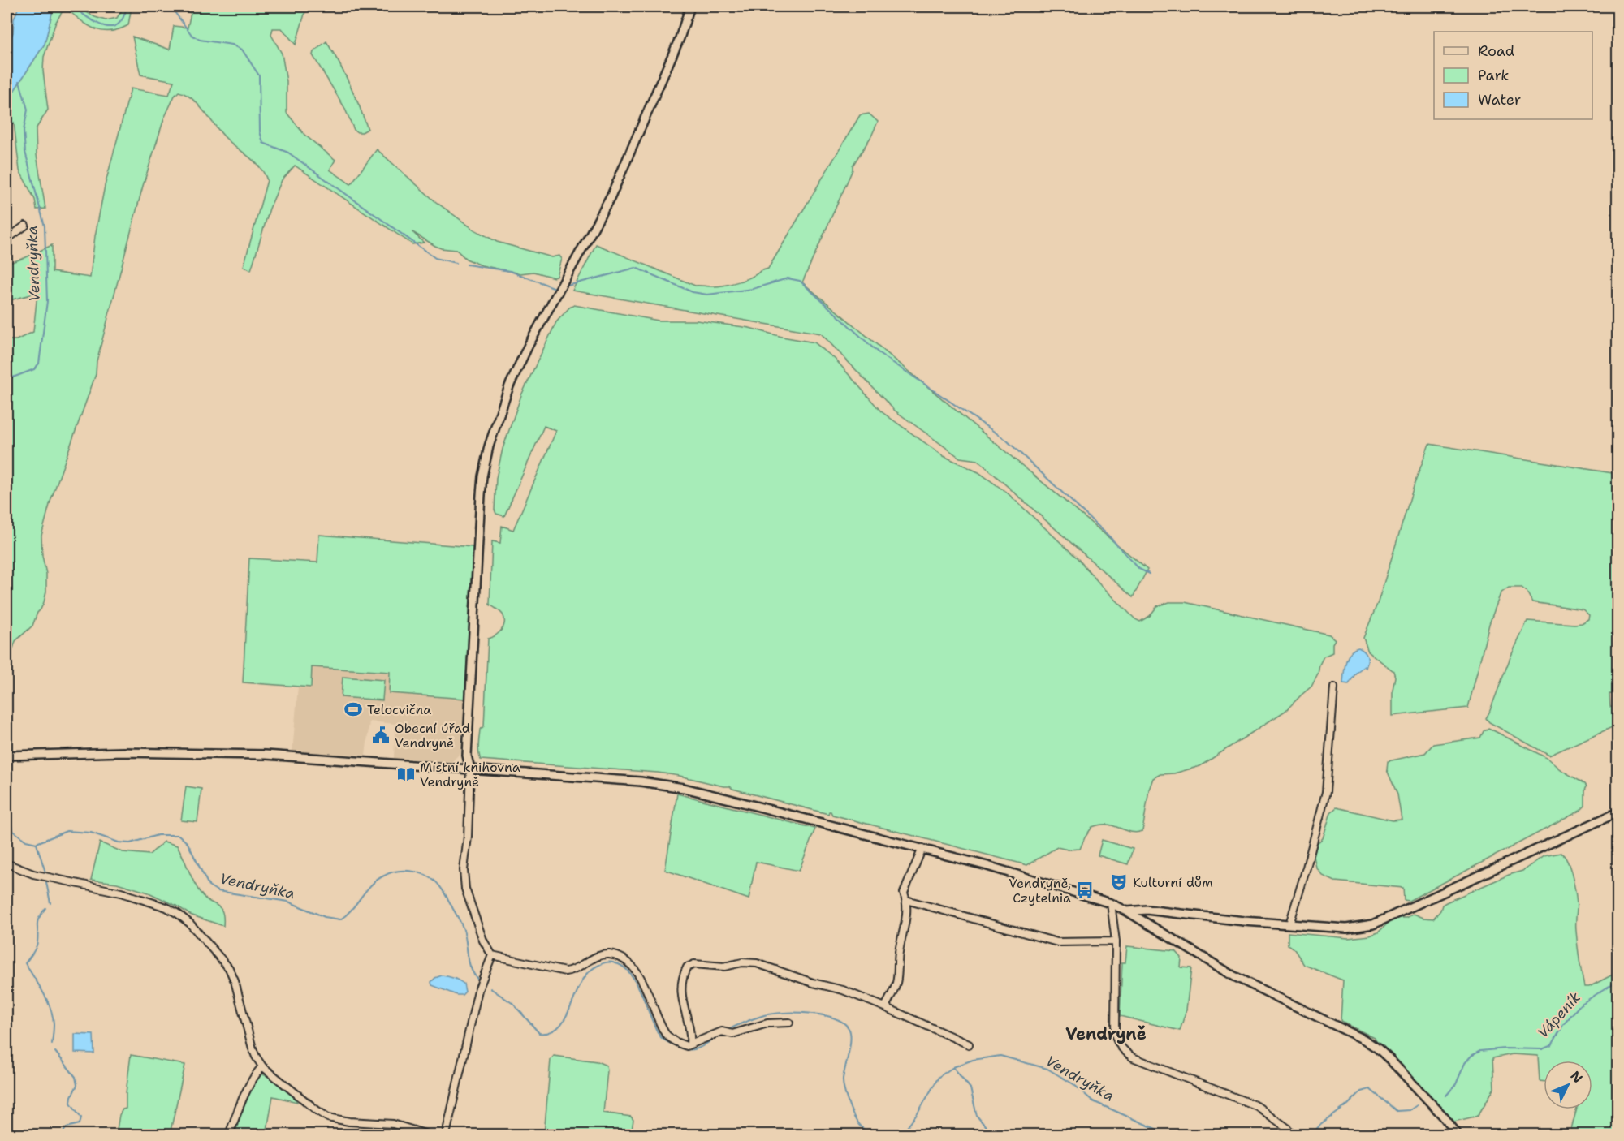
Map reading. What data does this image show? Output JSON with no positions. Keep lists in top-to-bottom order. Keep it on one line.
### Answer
{"districts":["Vendryně"],"water":["Vendryňka","Vápeník"],"places":{"sports":["Telocvična"],"public building":["Obecní úřad Vendryně"],"library":["Místní knihovna Vendryně"],"theatre":["Kulturní dům"],"bus stop":["Vendryně, Czytelnia"]},"legend":["Road","Park","Water"],"north":"top right"}
